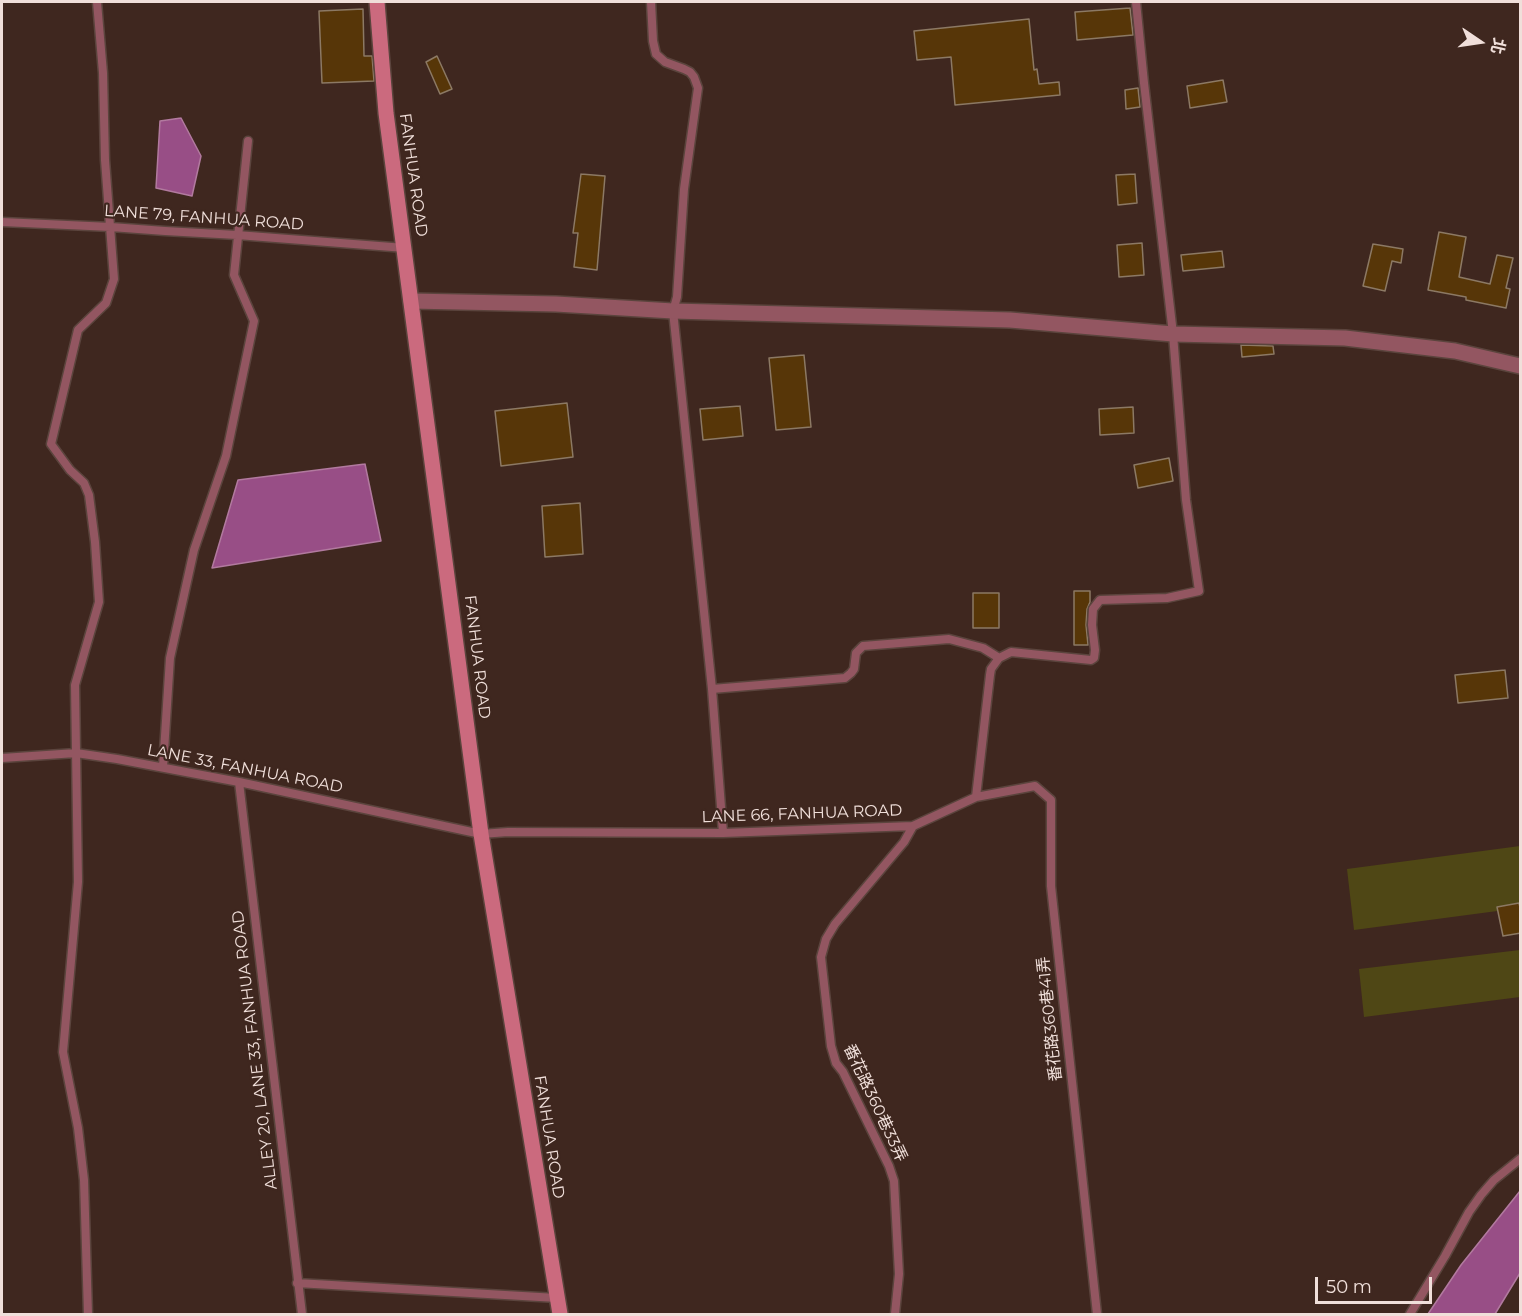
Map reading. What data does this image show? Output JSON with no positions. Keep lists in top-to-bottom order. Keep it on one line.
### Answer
{"streets":{"main road":["FANHUA ROAD"],"lane":["LANE 79, FANHUA ROAD","LANE 33, FANHUA ROAD","LANE 66, FANHUA ROAD","番花路360巷41弄","ALLEY 20, LANE 33, FANHUA ROAD","番花路360巷33弄"]},"crossings":[["FANHUA ROAD","LANE 79, FANHUA ROAD"],["FANHUA ROAD","LANE 33, FANHUA ROAD"],["FANHUA ROAD","LANE 66, FANHUA ROAD"],["LANE 33, FANHUA ROAD","LANE 66, FANHUA ROAD"],["LANE 33, FANHUA ROAD","ALLEY 20, LANE 33, FANHUA ROAD"],["LANE 66, FANHUA ROAD","番花路360巷41弄"],["LANE 66, FANHUA ROAD","番花路360巷33弄"]],"scale_bar":"50 m","north":"right"}
